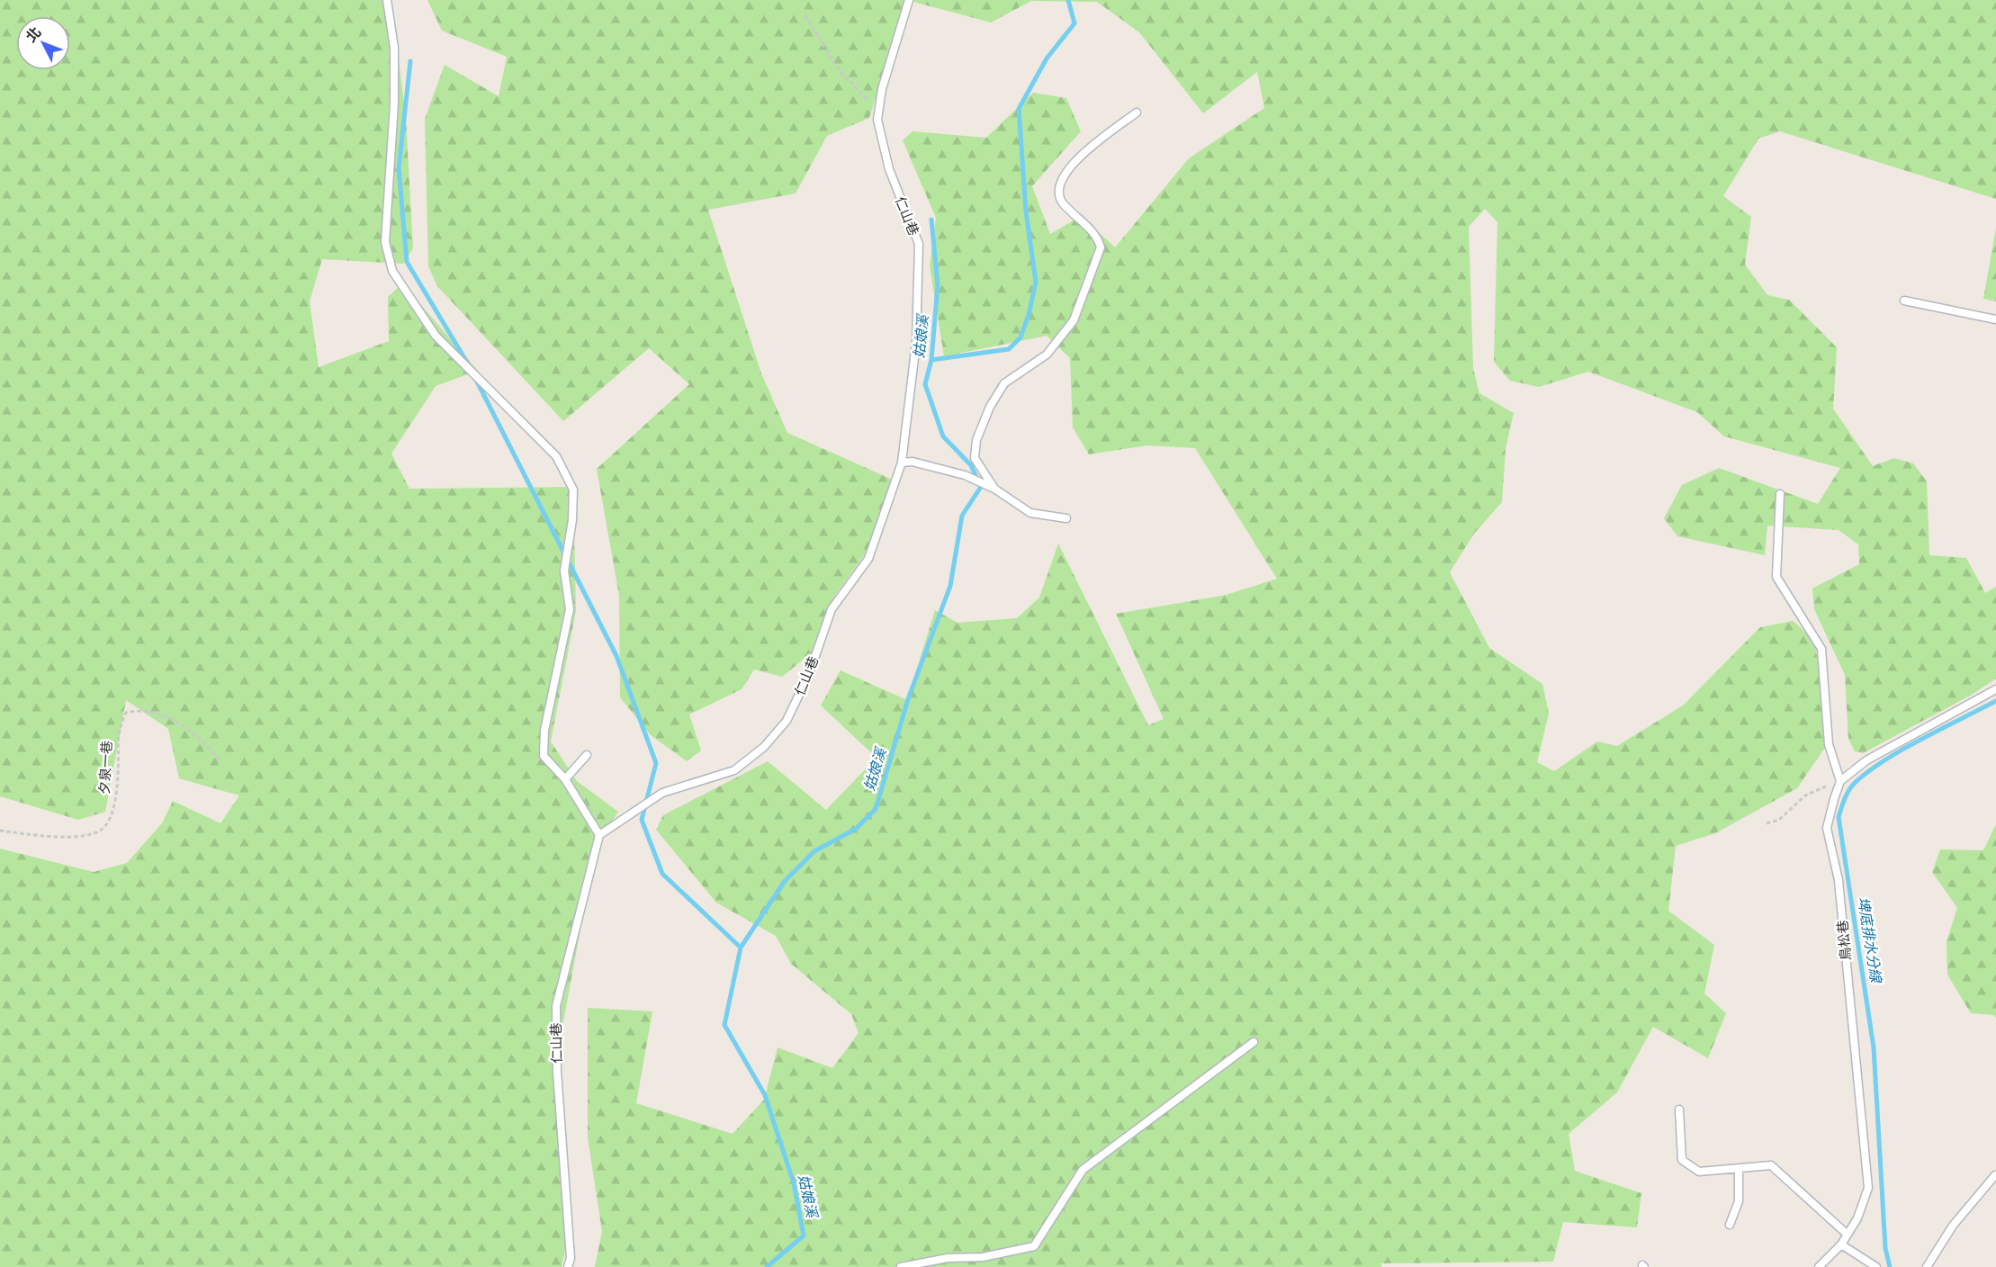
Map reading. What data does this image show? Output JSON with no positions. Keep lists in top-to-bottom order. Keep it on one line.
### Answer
{"streets":{"lane":["仁山巷","鳥松巷"],"path":["夕泉一巷"]},"water":["姑娘溪","埤底排水分線"],"north":"top left"}
